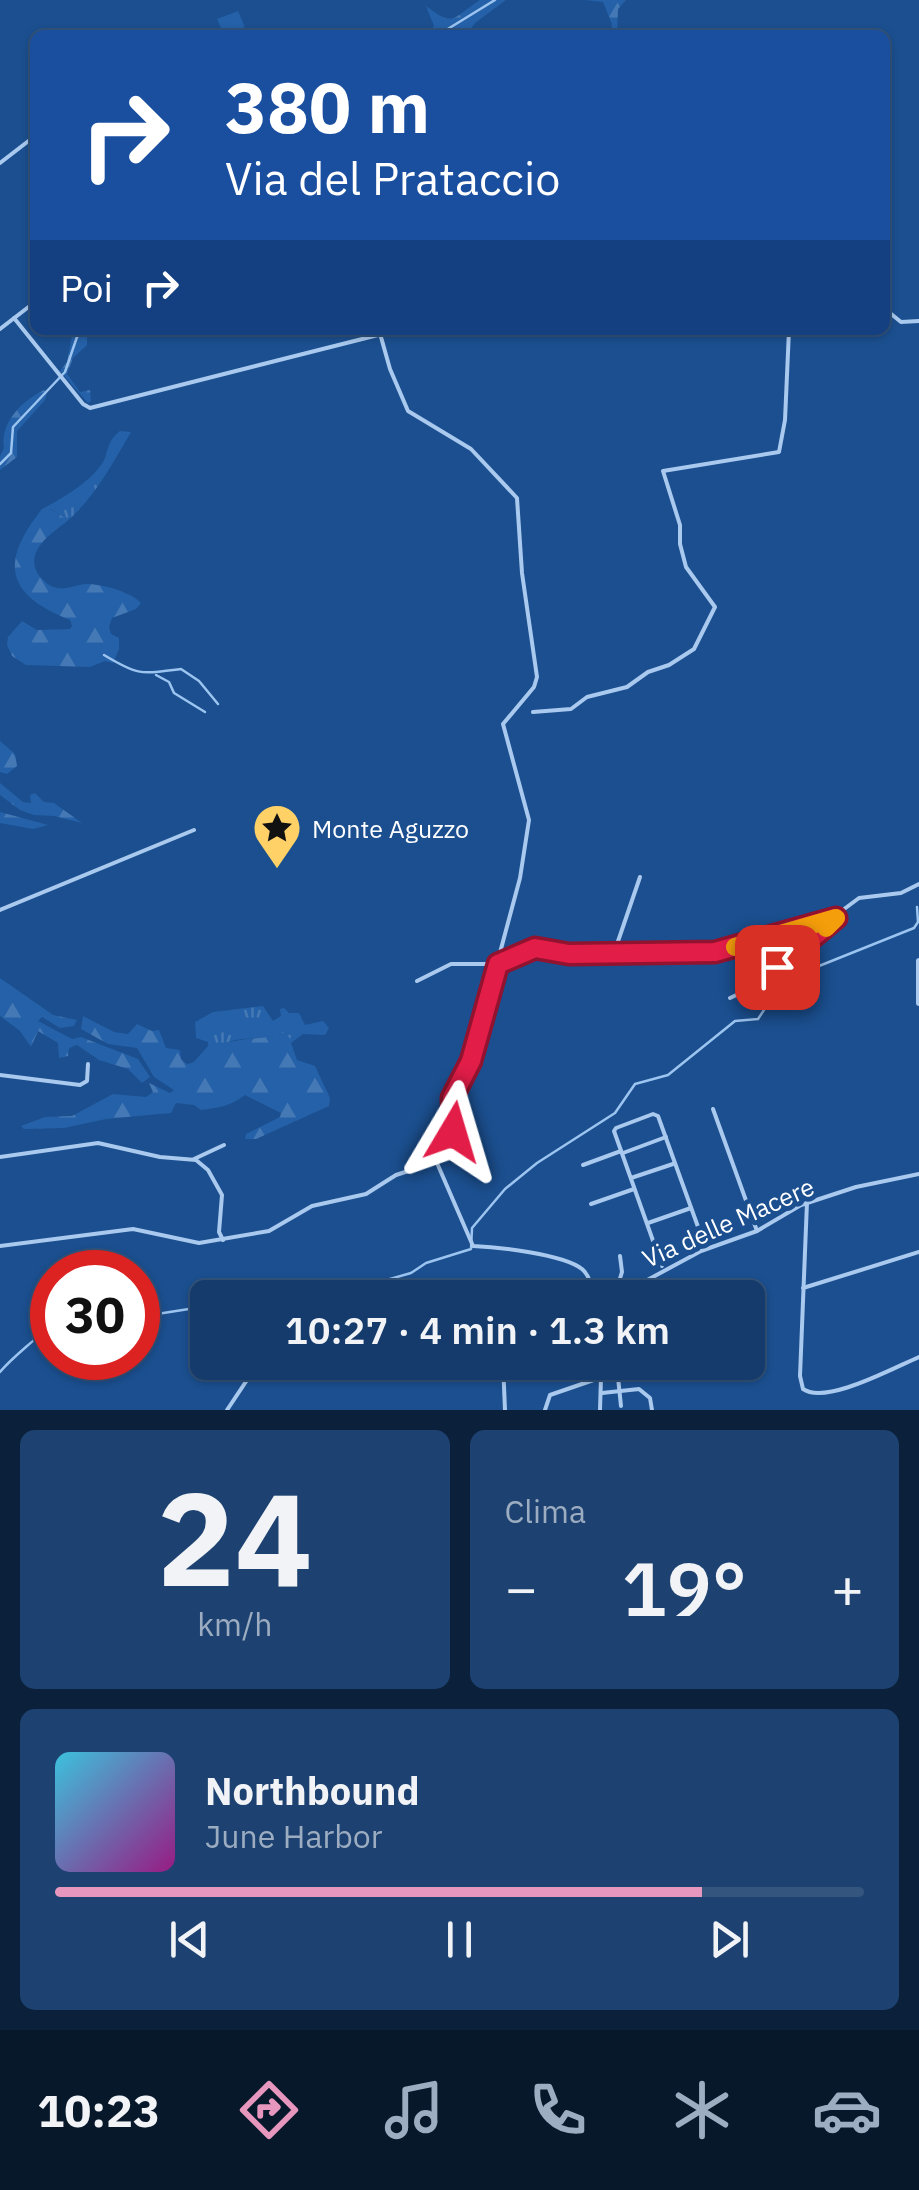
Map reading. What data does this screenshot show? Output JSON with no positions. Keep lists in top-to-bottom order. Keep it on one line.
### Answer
{"streets":{"street":["Via delle Macere"]},"places":{"place":["Monte Aguzzo"]},"page":{"turn":["380 m","Via del Prataccio"],"then":"Poi","limit":"30","trip":"10:27 · 4 min · 1.3 km","tile":[["24","km/h"],"Clima"],"heat":["−","19°","+"],"song":["Northbound","June Harbor"],"tabs":"10:23"}}
